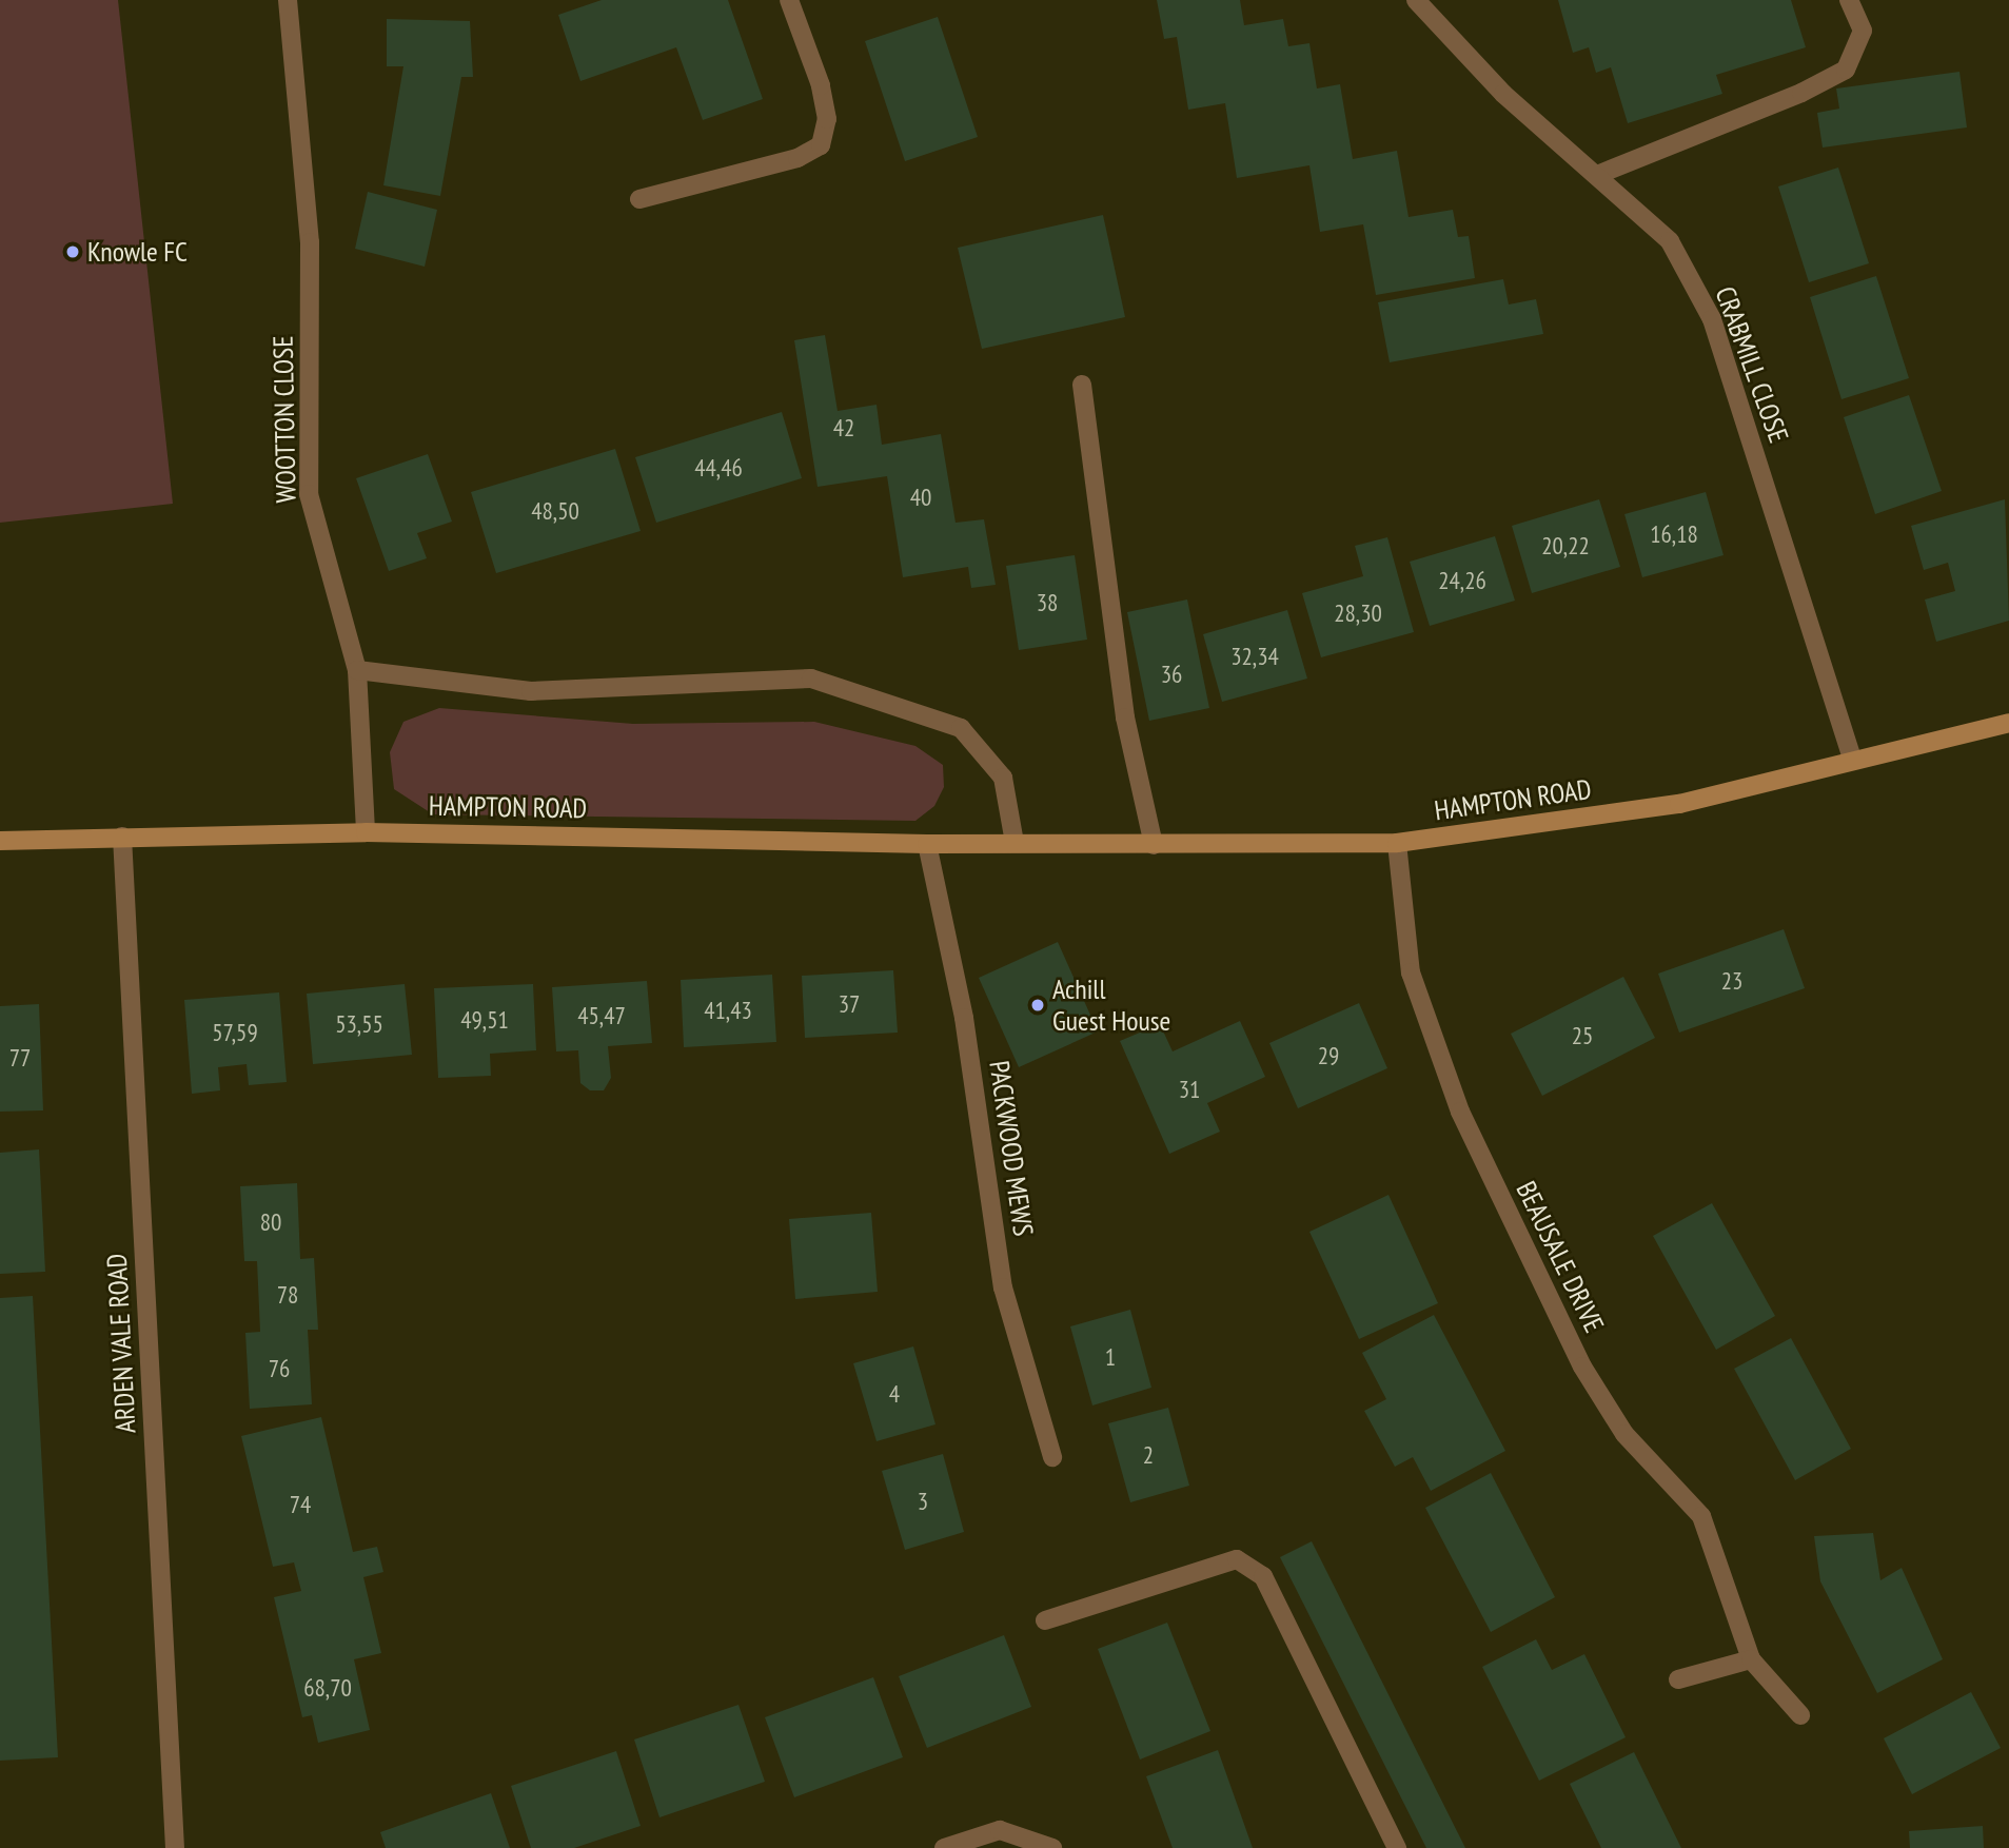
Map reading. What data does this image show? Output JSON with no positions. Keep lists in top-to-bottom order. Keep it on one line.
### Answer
{"streets":{"street":["CRABMILL CLOSE","WOOTTON CLOSE","HAMPTON ROAD","PACKWOOD MEWS","BEAUSALE DRIVE","ARDEN VALE ROAD"]},"crossings":[["CRABMILL CLOSE","HAMPTON ROAD"],["WOOTTON CLOSE","HAMPTON ROAD"],["HAMPTON ROAD","PACKWOOD MEWS"],["HAMPTON ROAD","BEAUSALE DRIVE"],["HAMPTON ROAD","ARDEN VALE ROAD"]],"places":["Knowle FC","Achill Guest House"],"house_numbers":["42","44,46","40","48,50","16,18","20,22","24,26","38","28,30","32,34","36","23","37","41,43","45,47","49,51","53,55","57,59","25","29","77","31","80","78","1","76","4","2","3","74","68,70"]}
